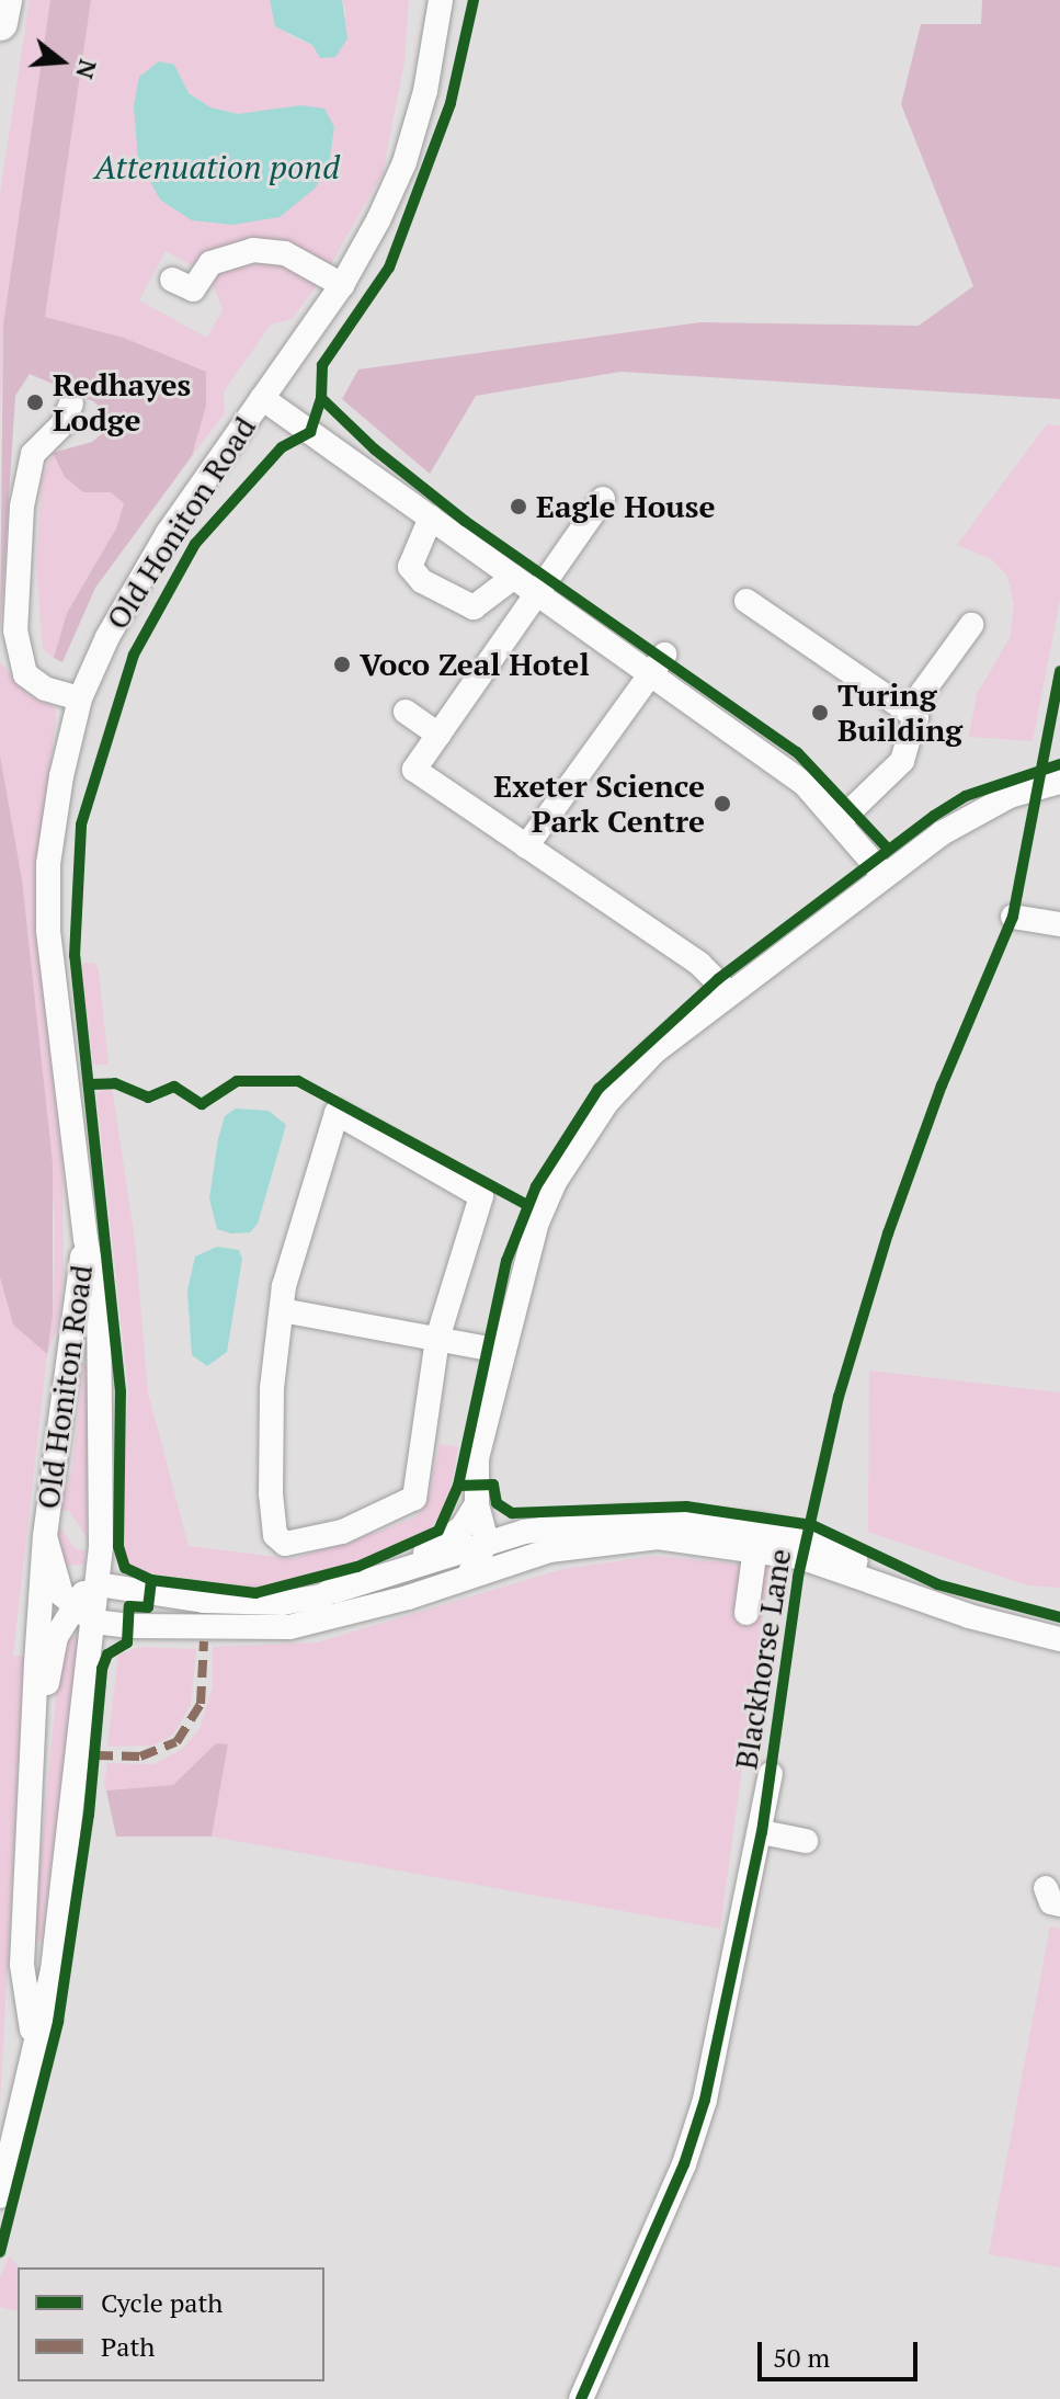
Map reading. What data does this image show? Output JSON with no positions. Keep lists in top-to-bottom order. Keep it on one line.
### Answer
{"streets":{"street":["Old Honiton Road","Blackhorse Lane"]},"water":["Attenuation pond"],"places":["Redhayes Lodge","Eagle House","Voco Zeal Hotel","Turing Building","Exeter Science Park Centre"],"legend":["Cycle path","Path"],"scale_bar":"50 m","north":"right"}
